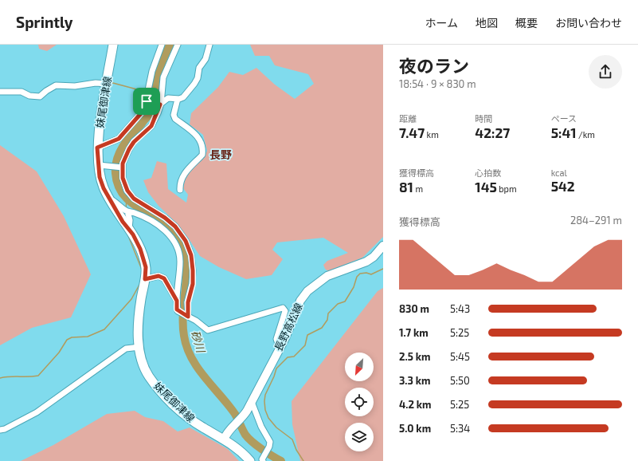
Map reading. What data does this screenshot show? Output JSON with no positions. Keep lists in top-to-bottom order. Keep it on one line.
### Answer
{"streets":{"main road":["妹尾御津線","長野高松線"]},"crossings":[["妹尾御津線","長野高松線"]],"districts":["長野"],"water":["砂川"],"north":"bottom left","page":{"header":"Sprintly","nav":["ホーム","地図","概要","お問い合わせ"],"heading":["夜のラン","18:54 · 9 × 830 m"],"stats":[["距離","7.47 km"],["時間","42:27"],["ペース","5:41 /km"],["獲得標高","81 m"],["心拍数","145 bpm"],["kcal","542"]],"chart":["獲得標高","284–291 m"],"list":[{"name":"830 m","note":"5:43"},{"name":"1.7 km","note":"5:25"},{"name":"2.5 km","note":"5:45"},{"name":"3.3 km","note":"5:50"},{"name":"4.2 km","note":"5:25"},{"name":"5.0 km","note":"5:34"}]}}
